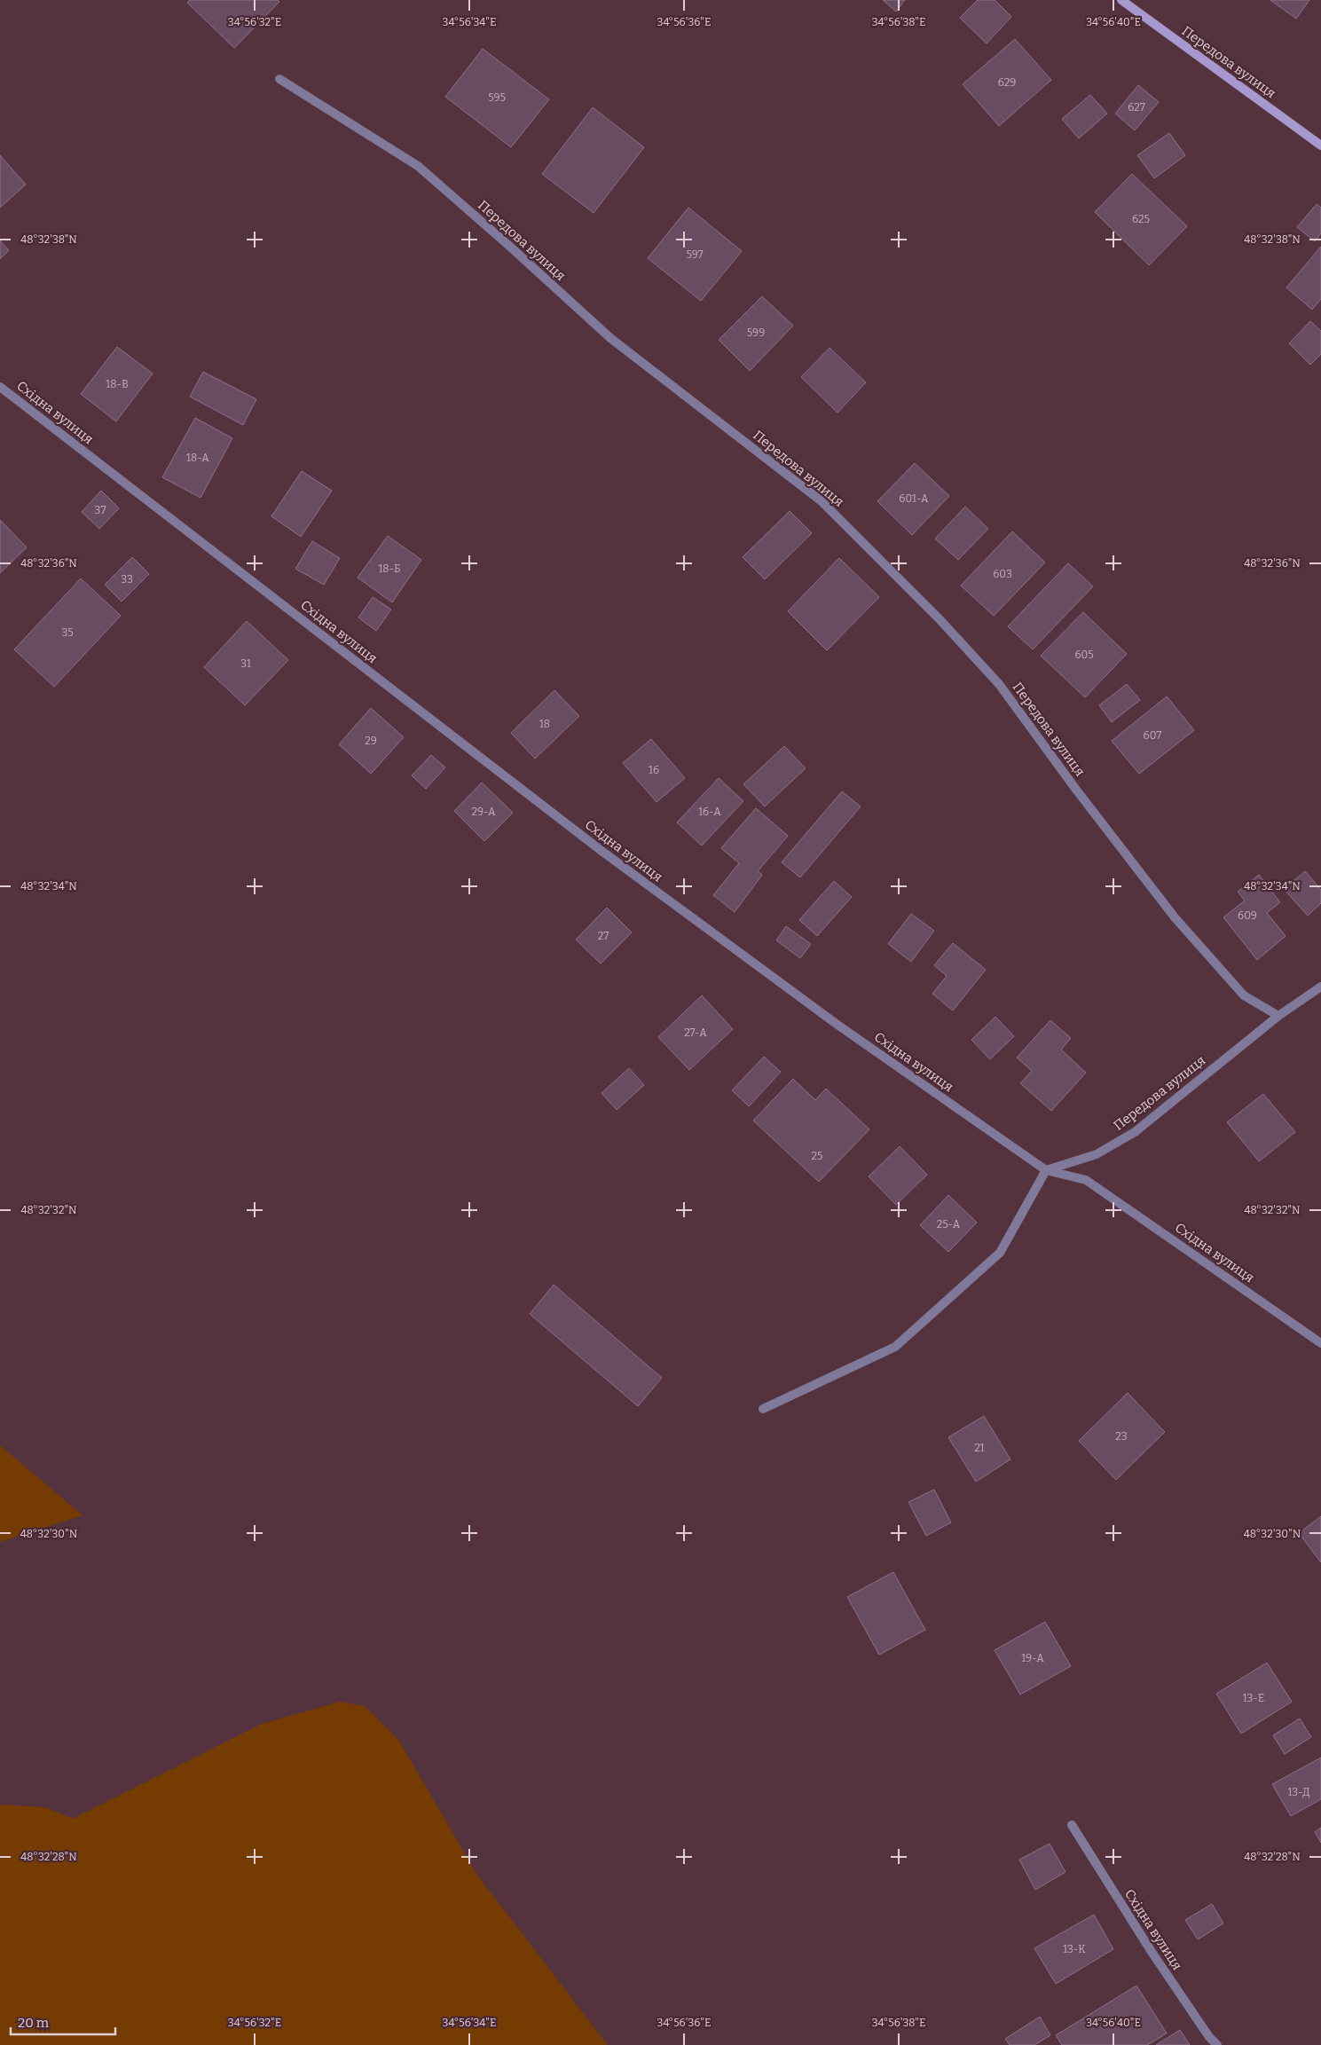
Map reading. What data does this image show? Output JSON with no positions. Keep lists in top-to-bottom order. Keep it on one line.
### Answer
{"streets":{"street":["Передова вулиця","Східна вулиця"]},"crossings":[["Передова вулиця","Східна вулиця"]],"house_numbers":["629","595","627","625","597","599","18-В","18-А","601-А","37","18-Б","603","33","35","605","31","18","607","29","16","29-А","16-А","609","27","27-А","25","25-А","23","21","19-А","13-Е","13-Д","13-К"],"scale_bar":"20 m","coordinates":["34°56'32\"E","34°56'34\"E","34°56'36\"E","34°56'38\"E","34°56'40\"E","48°32'38\"N","48°32'36\"N","48°32'34\"N","48°32'32\"N","48°32'30\"N","48°32'28\"N"]}
